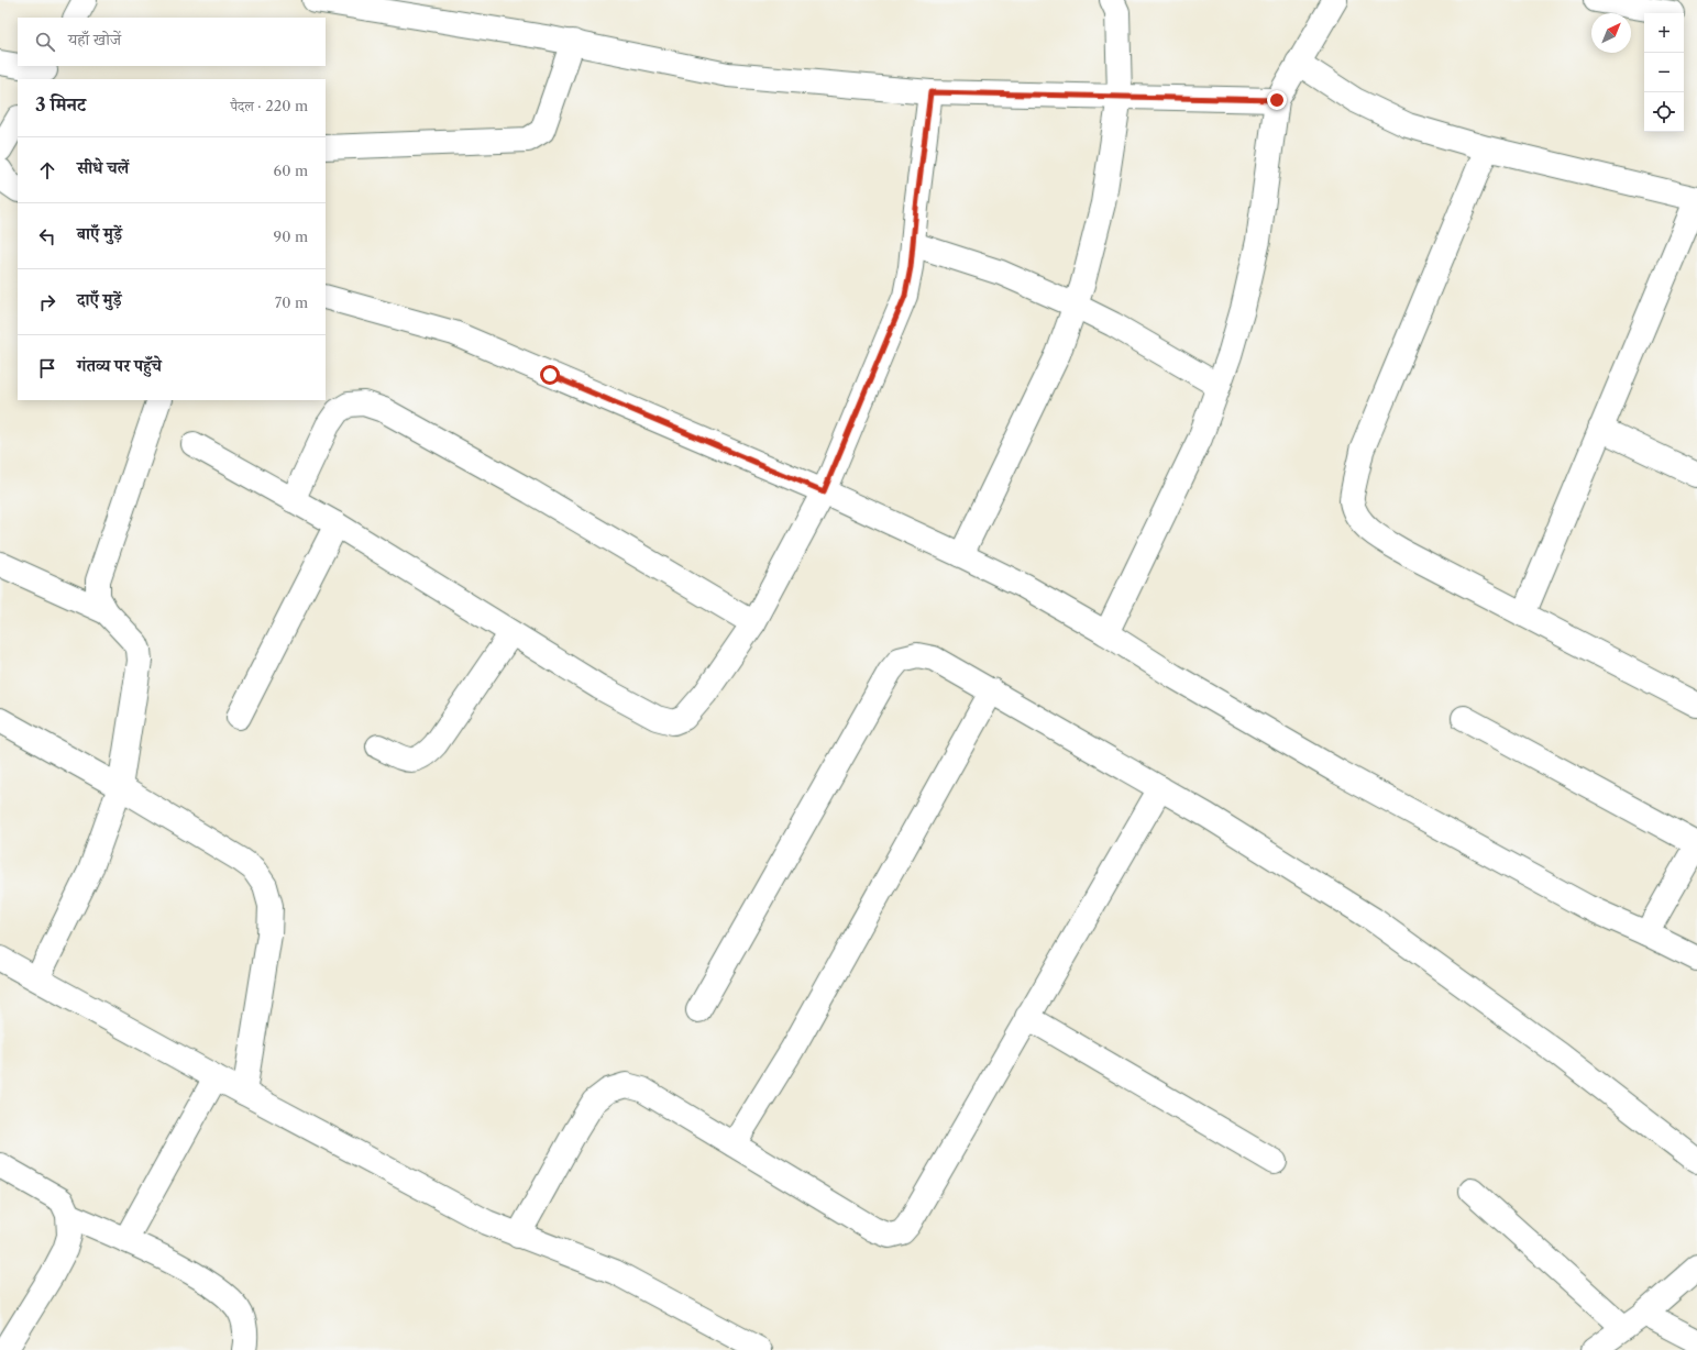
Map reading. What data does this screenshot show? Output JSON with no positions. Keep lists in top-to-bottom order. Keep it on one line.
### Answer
{"north":"top right","page":{"map_buttons":["+","−"],"search":"यहाँ खोजें","heading":["3 मिनट","पैदल · 220 m"],"list":[["सीधे चलें","60 m"],["बाएँ मुड़ें","90 m"],["दाएँ मुड़ें","70 m"],"गंतव्य पर पहुँचे"]}}
